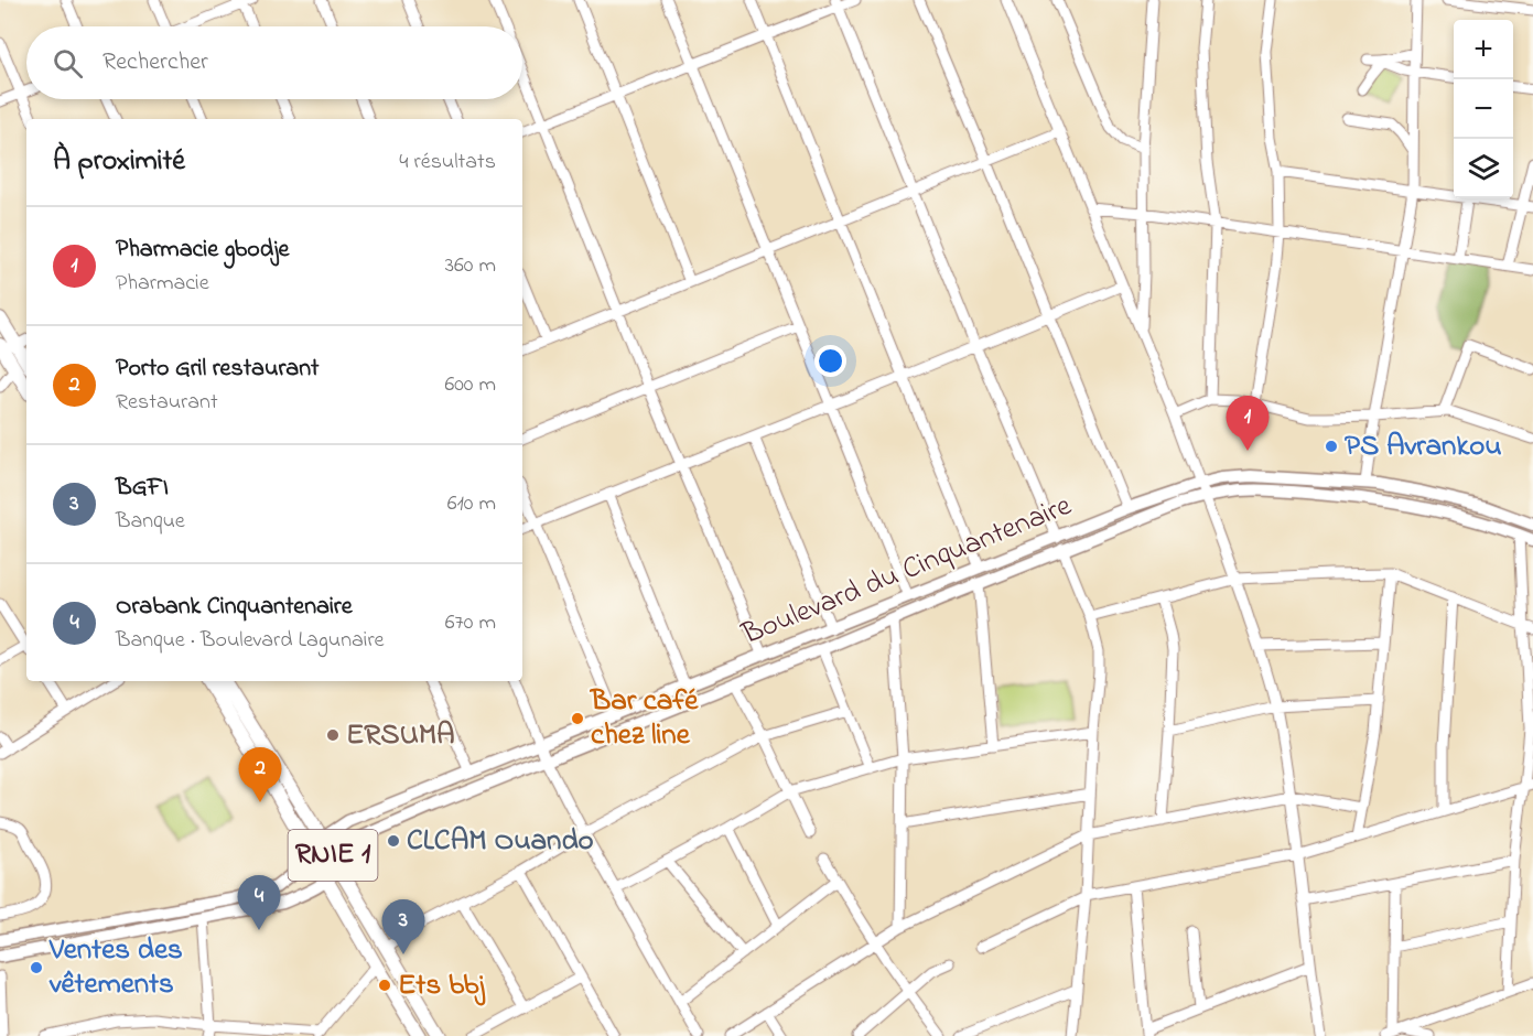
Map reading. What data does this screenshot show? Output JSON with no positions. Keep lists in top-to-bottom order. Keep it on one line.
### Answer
{"streets":{"highway":["RNIE 1"],"main road":["Boulevard du Cinquantenaire"]},"crossings":[["Boulevard du Cinquantenaire","RNIE 1"]],"places":["PS Avrankou","Bar café chez line","ERSUMA","CLCAM Ouando","Ventes des vêtements","Ets bbj"],"page":{"map_buttons":["+","−"],"search":"Rechercher","heading":["À proximité","4 résultats"],"list":[{"mark":"1","name":"Pharmacie gbodje","note":"Pharmacie","value":"360 m"},{"mark":"2","name":"Porto Gril restaurant","note":"Restaurant","value":"600 m"},{"mark":"3","name":"BGFI","note":"Banque","value":"610 m"},{"mark":"4","name":"Orabank Cinquantenaire","note":"Banque · Boulevard Lagunaire","value":"670 m"}],"pins":["1","2","4","3"]}}
